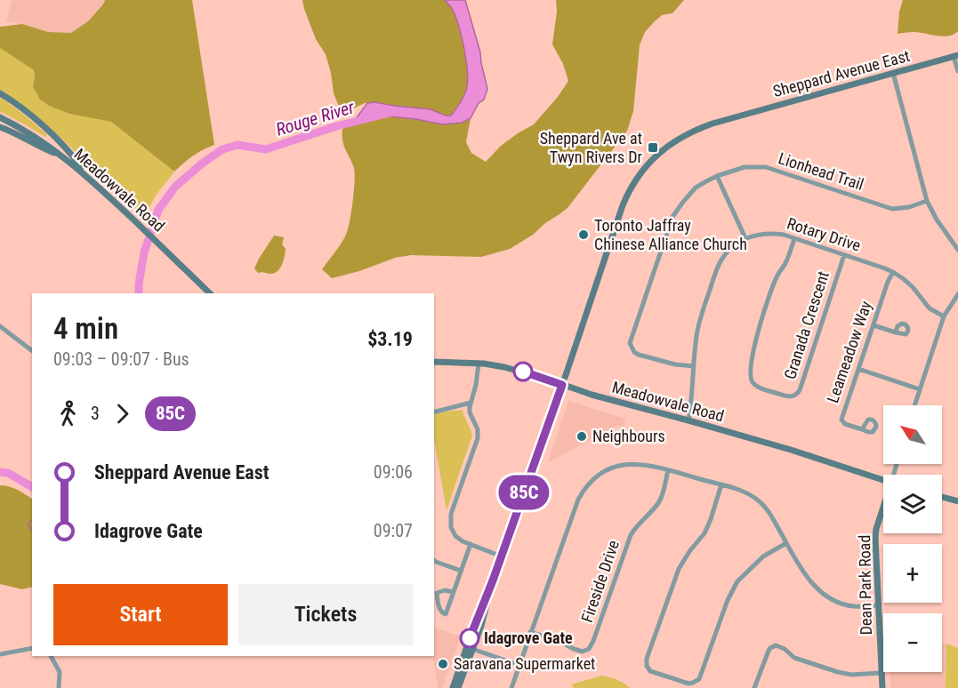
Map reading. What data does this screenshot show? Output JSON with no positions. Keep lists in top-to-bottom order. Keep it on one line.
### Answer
{"streets":{"main road":["Sheppard Avenue East","Meadowvale Road","Dean Park Road"],"street":["Lionhead Trail","Rotary Drive","Granada Crescent","Leameadow Way","Fireside Drive"]},"crossings":[["Sheppard Avenue East","Meadowvale Road"],["Lionhead Trail","Rotary Drive"],["Meadowvale Road","Rotary Drive"],["Rotary Drive","Granada Crescent"],["Rotary Drive","Leameadow Way"]],"water":["Rouge River"],"places":{"transit":["Sheppard Ave at Twyn Rivers Dr"],"other":["Toronto Jaffray Chinese Alliance Church","Neighbours","Idagrove Gate","Saravana Supermarket"]},"lines":["bus line 85C"],"north":"top left","page":{"on_map":"85C","heading":["4 min","09:03 – 09:07 · Bus","$3.19"],"legs":["3","85C"],"map_buttons":["+","−"],"list":[{"name":"Sheppard Avenue East","value":"09:06"},{"name":"Idagrove Gate","value":"09:07"}],"buttons":["Start","Tickets"]}}
